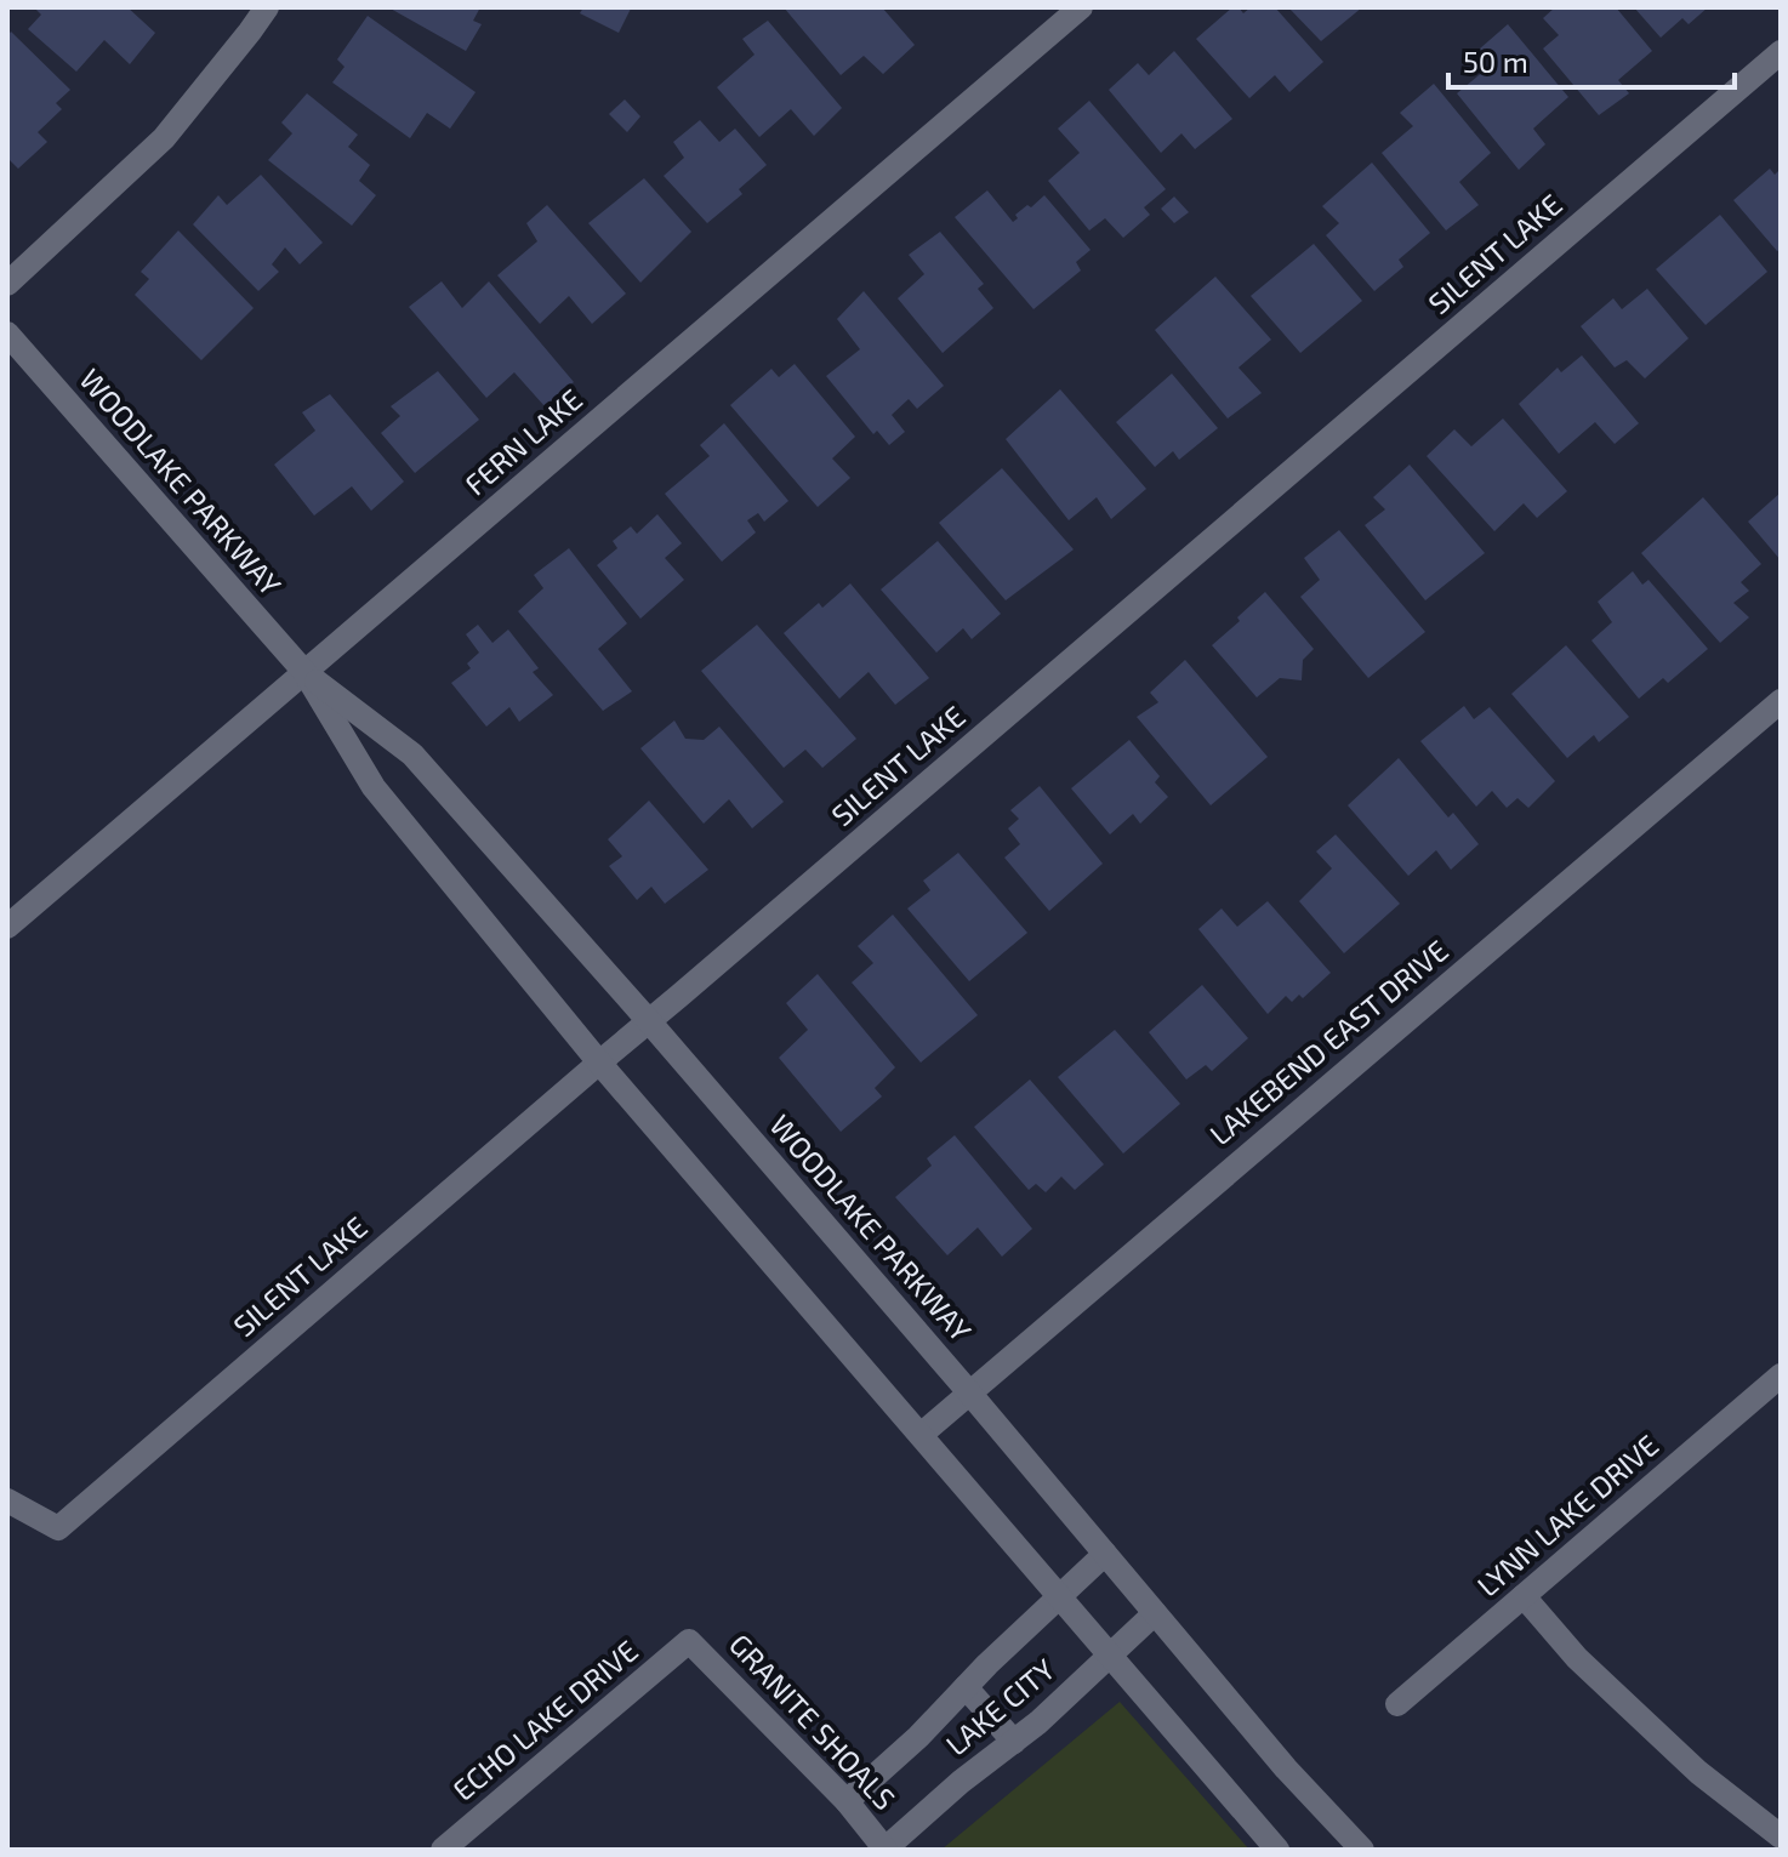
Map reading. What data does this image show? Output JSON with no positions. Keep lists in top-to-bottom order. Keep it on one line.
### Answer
{"streets":{"street":["SILENT LAKE","FERN LAKE","WOODLAKE PARKWAY","LAKEBEND EAST DRIVE","LYNN LAKE DRIVE","LAKE CITY","ECHO LAKE DRIVE","GRANITE SHOALS"]},"crossings":[["SILENT LAKE","WOODLAKE PARKWAY"],["FERN LAKE","WOODLAKE PARKWAY"],["WOODLAKE PARKWAY","LAKEBEND EAST DRIVE"],["WOODLAKE PARKWAY","LAKE CITY"],["LAKE CITY","GRANITE SHOALS"],["ECHO LAKE DRIVE","GRANITE SHOALS"]],"scale_bar":"50 m"}
